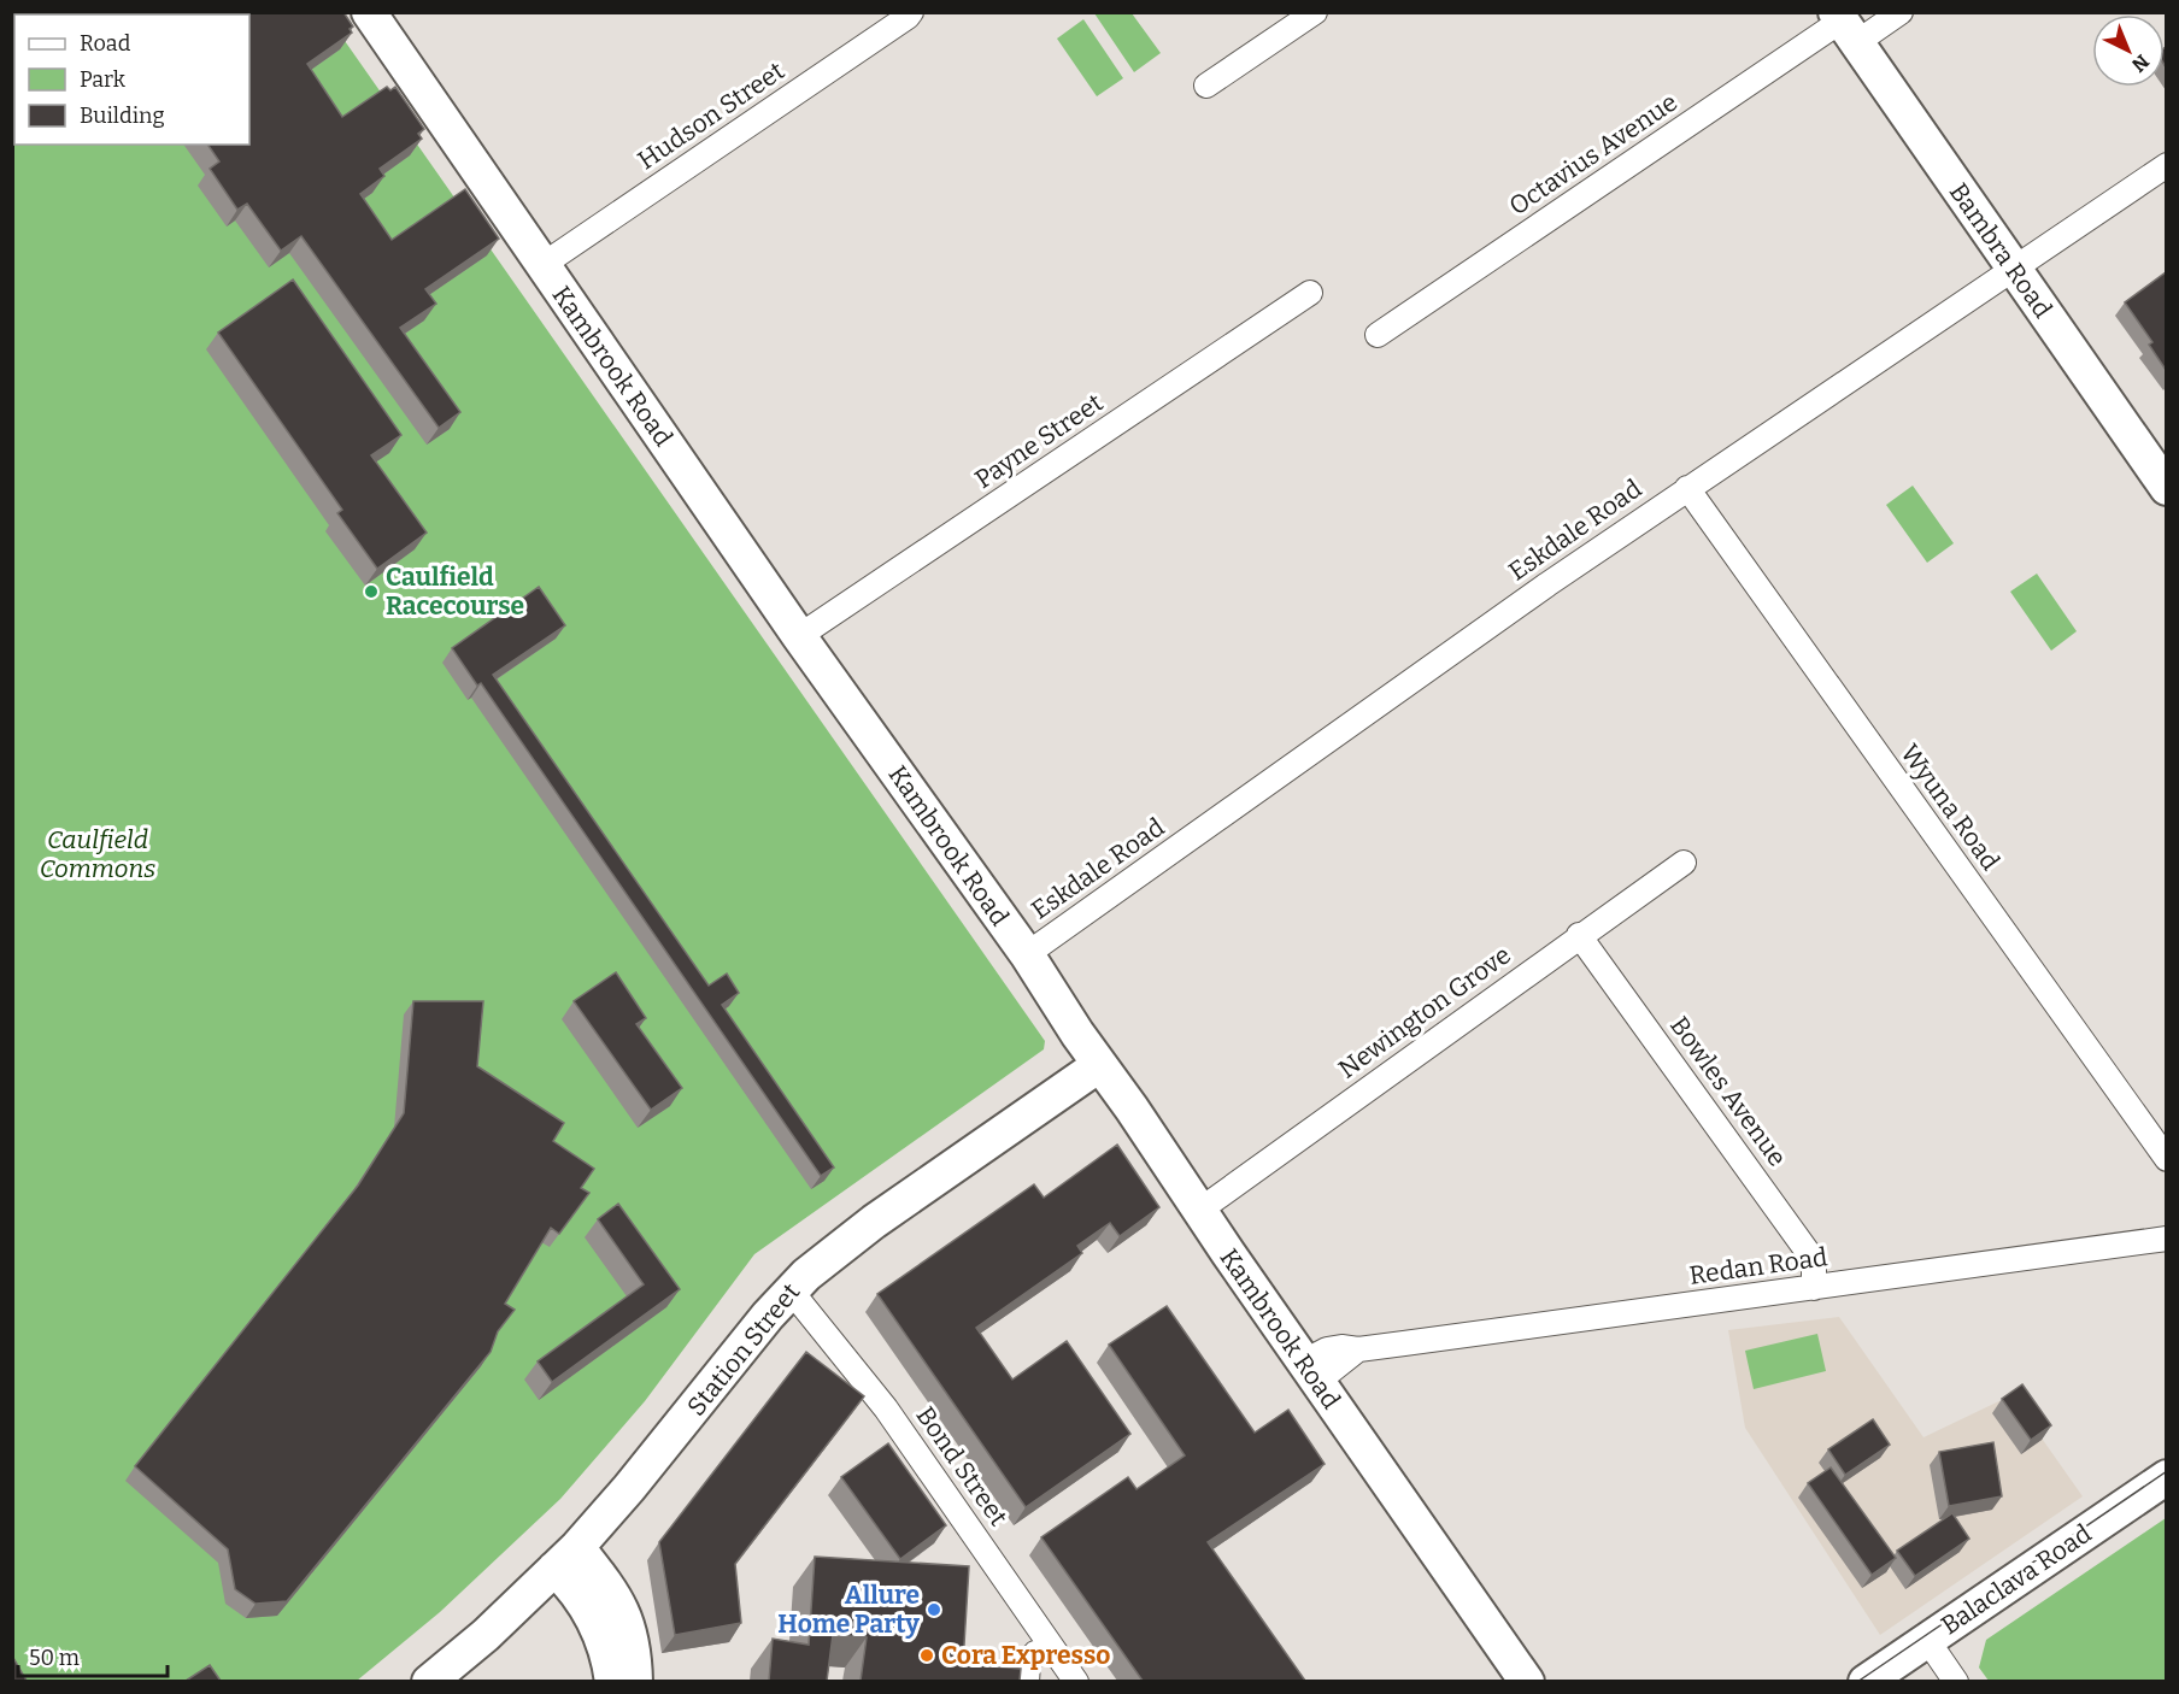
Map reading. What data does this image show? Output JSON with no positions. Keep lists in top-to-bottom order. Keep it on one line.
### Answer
{"streets":{"street":["Hudson Street","Octavius Avenue","Bambra Road","Kambrook Road","Payne Street","Eskdale Road","Wyuna Road","Newington Grove","Bowles Avenue","Redan Road","Station Street","Bond Street","Balaclava Road"]},"crossings":[["Hudson Street","Kambrook Road"],["Octavius Avenue","Bambra Road"],["Bambra Road","Eskdale Road"],["Kambrook Road","Payne Street"],["Kambrook Road","Eskdale Road"],["Kambrook Road","Newington Grove"],["Kambrook Road","Redan Road"],["Kambrook Road","Station Street"],["Eskdale Road","Wyuna Road"],["Newington Grove","Bowles Avenue"],["Bowles Avenue","Redan Road"],["Station Street","Bond Street"]],"parks":["Caulfield Commons"],"places":["Caulfield Racecourse","Allure Home Party","Cora Expresso"],"legend":["Road","Park","Building"],"scale_bar":"50 m","north":"bottom right"}
